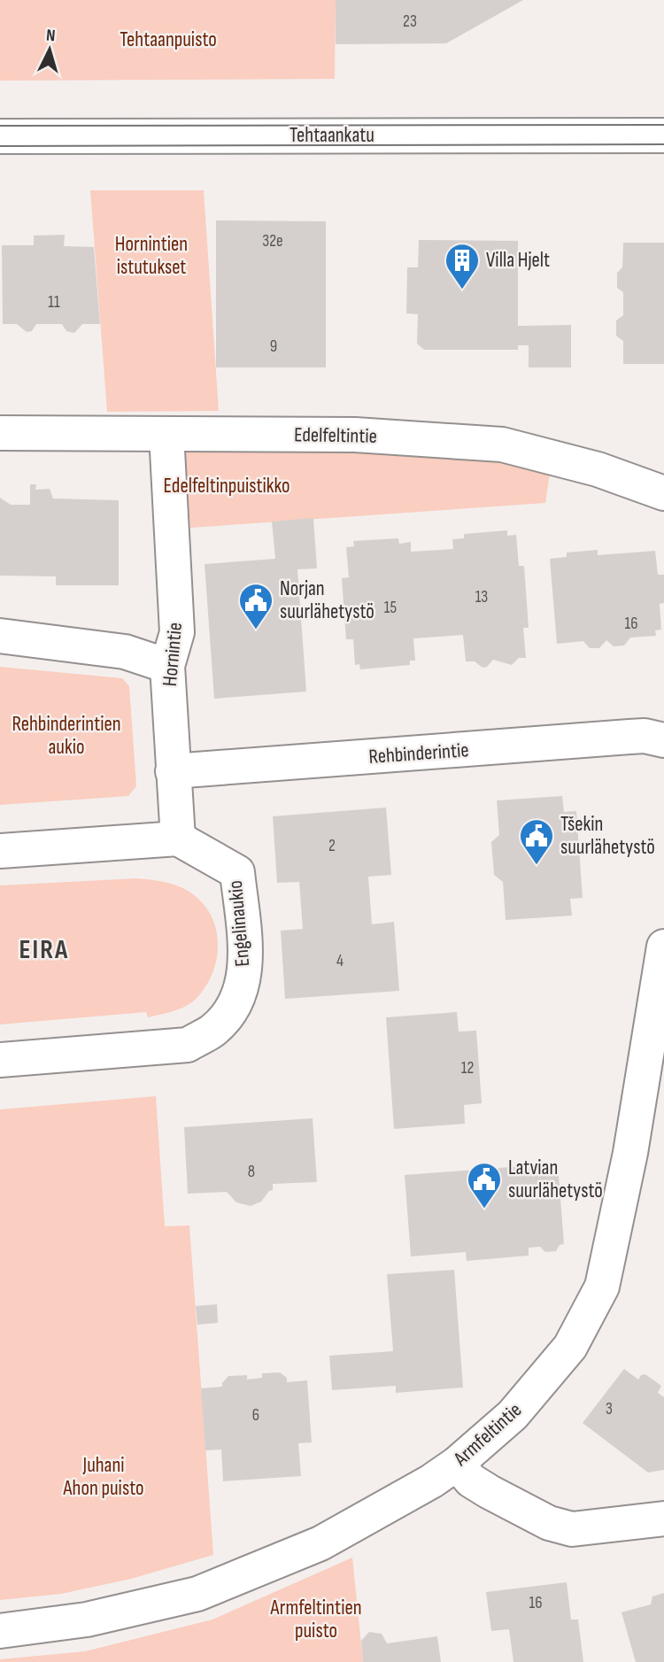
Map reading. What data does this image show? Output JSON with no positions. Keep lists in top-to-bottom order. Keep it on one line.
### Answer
{"streets":{"street":["Tehtaankatu","Edelfeltintie","Hornintie","Rehbinderintie","Engelinaukio","Armfeltintie"]},"crossings":[["Edelfeltintie","Hornintie"],["Hornintie","Rehbinderintie"],["Hornintie","Engelinaukio"]],"districts":["EIRA"],"parks":["Tehtaanpuisto","Hornintien istutukset","Edelfeltinpuistikko","Rehbinderintien aukio","Juhani Ahon puisto","Armfeltintien puisto"],"places":{"building":["Villa Hjelt"],"public building":["Norjan suurlähetystö","Tšekin suurlähetystö","Latvian suurlähetystö"]},"house_numbers":["23","32e","11","9","13","15","16","2","4","12","8","3","6","16"],"north":"top"}
